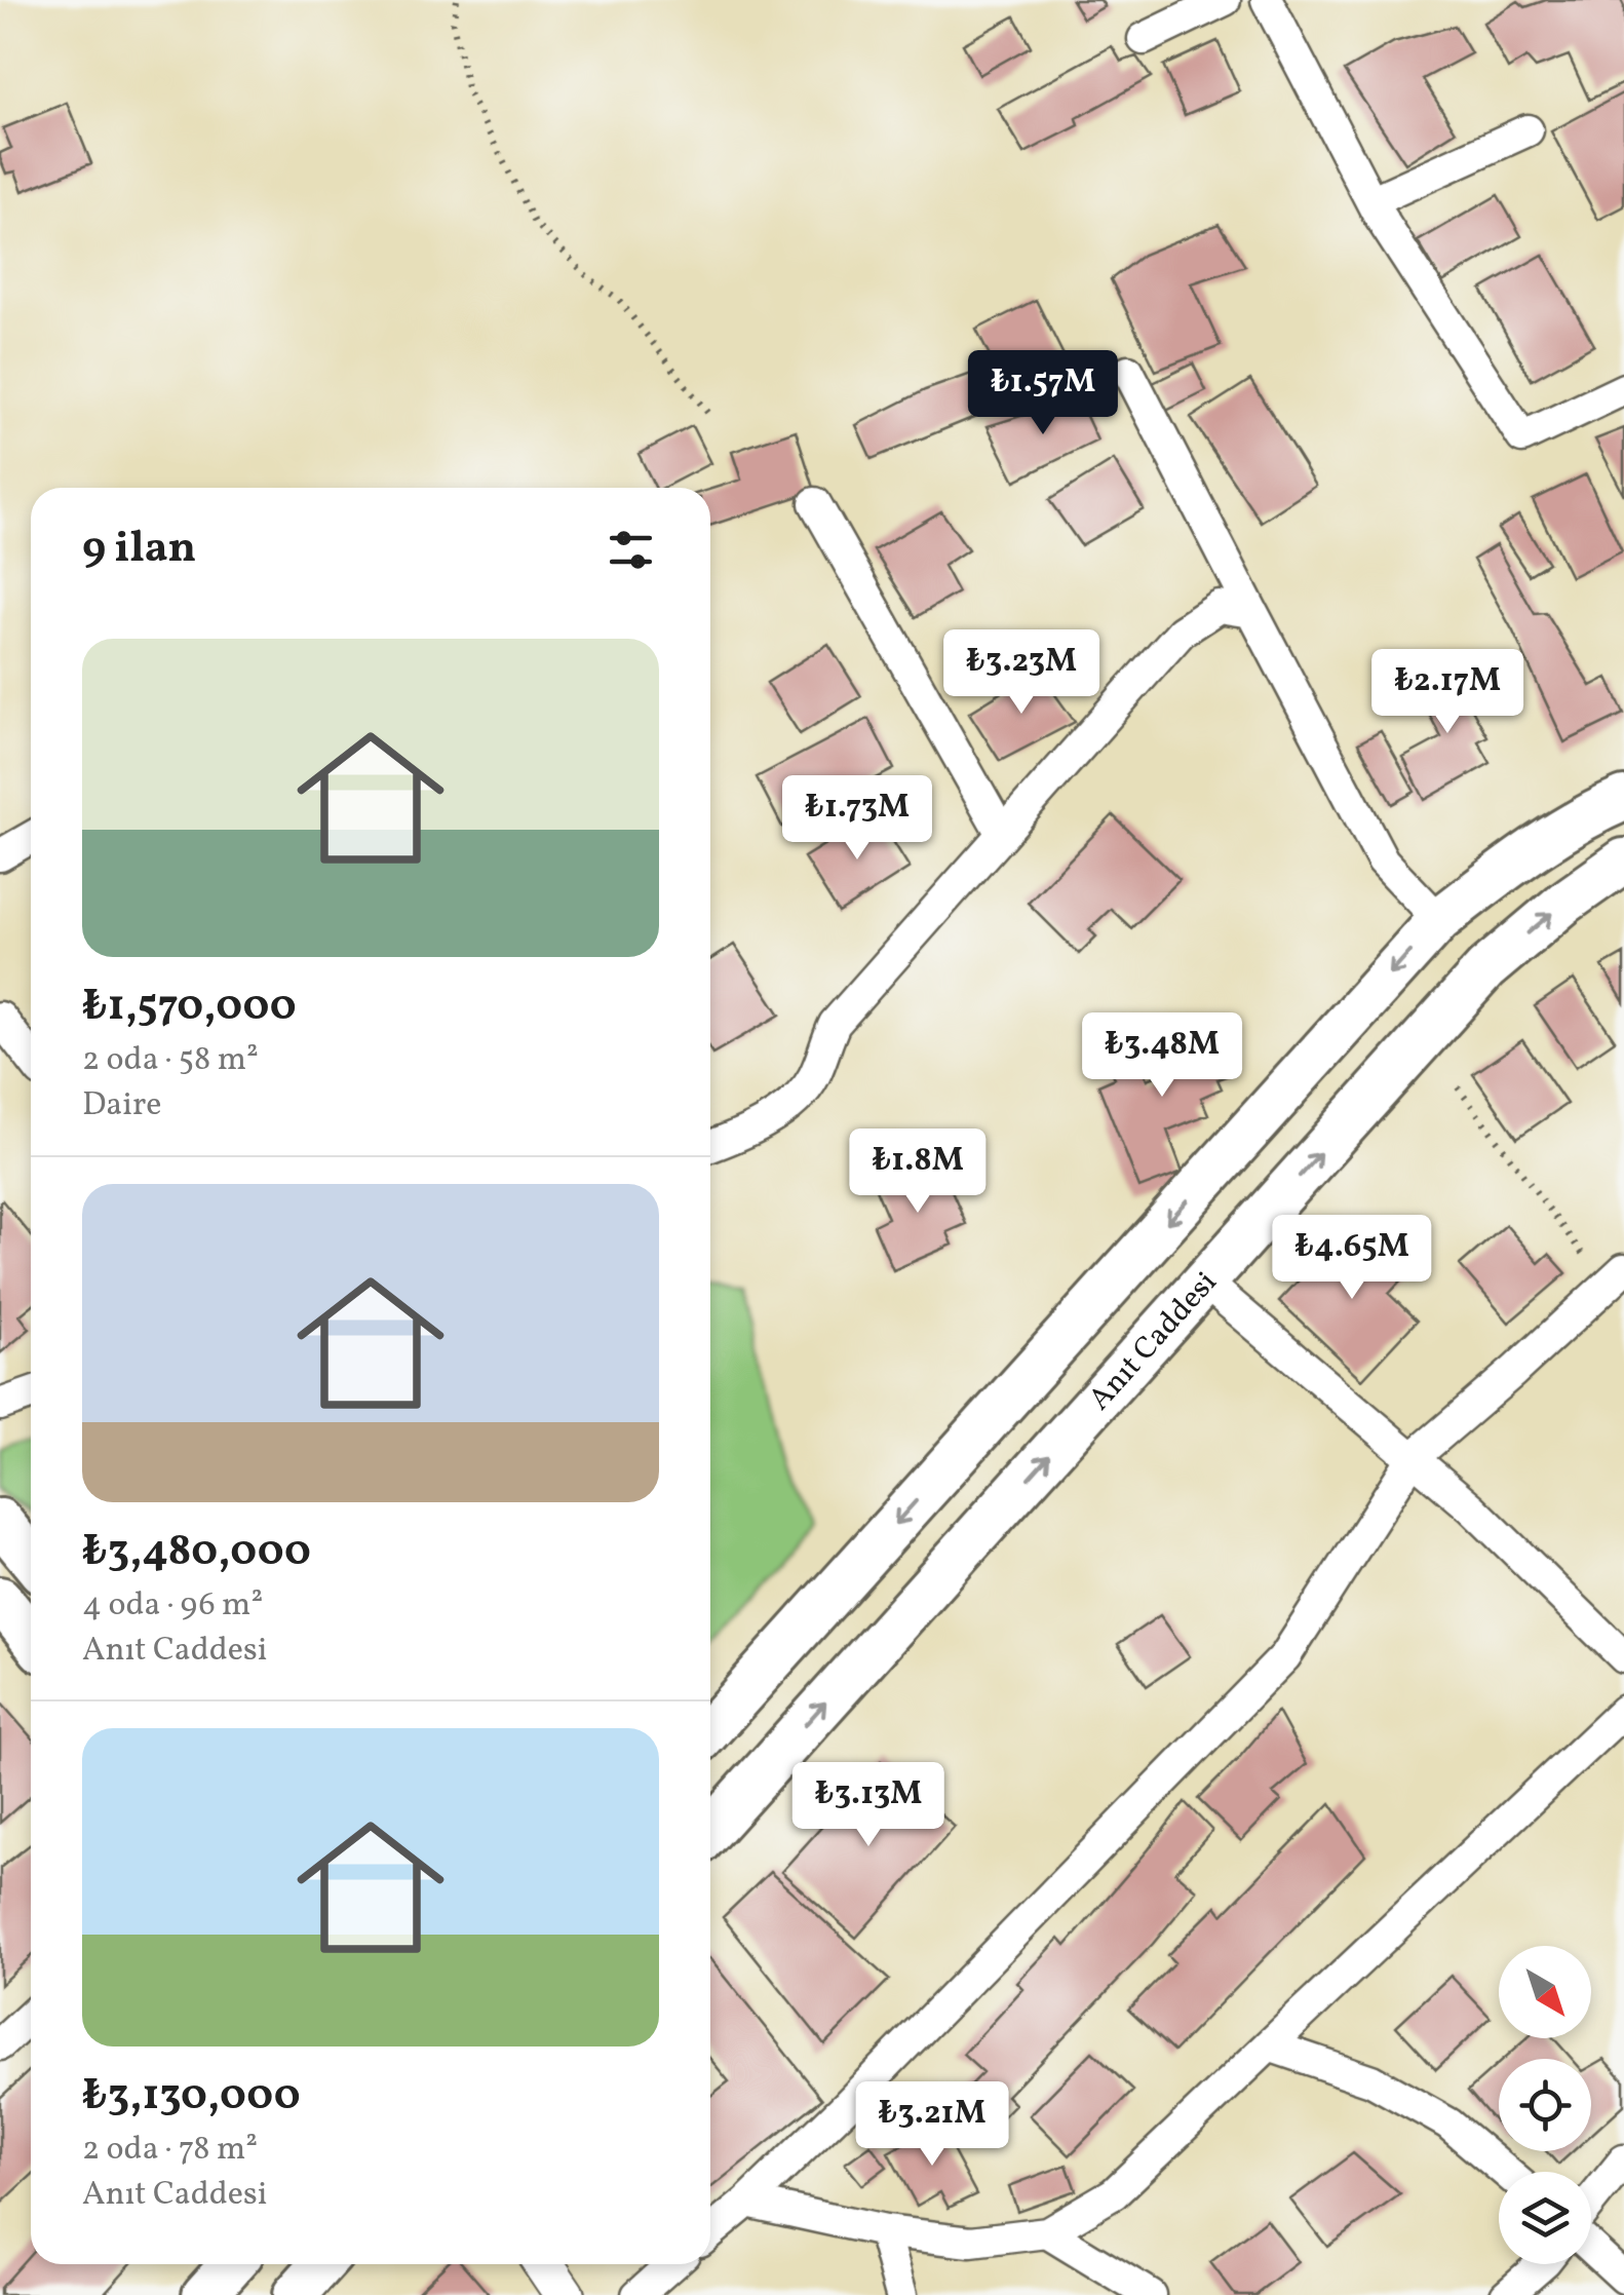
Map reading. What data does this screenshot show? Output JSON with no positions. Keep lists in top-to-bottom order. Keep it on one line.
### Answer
{"streets":{"main road":["Anıt Caddesi"]},"north":"bottom right","page":{"price":["₺1.57M","₺3.23M","₺2.17M","₺1.73M","₺3.48M","₺1.8M","₺4.65M","₺3.13M","₺3.21M"],"heading":"9 ilan","list":[{"name":"₺1,570,000","note":"2 oda · 58 m² · Daire"},{"name":"₺3,480,000","note":"4 oda · 96 m² · Anıt Caddesi"},{"name":"₺3,130,000","note":"2 oda · 78 m² · Anıt Caddesi"}]}}
